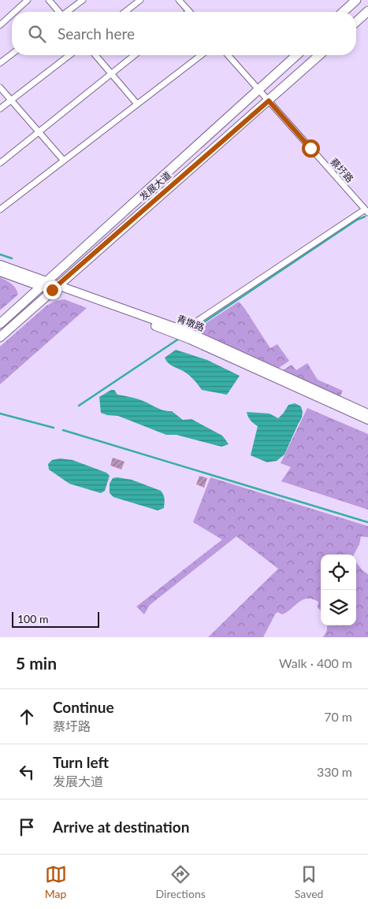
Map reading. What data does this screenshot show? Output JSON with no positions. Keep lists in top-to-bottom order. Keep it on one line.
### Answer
{"streets":{"main road":["发展大道","青墩路"],"street":["蔡圩路"]},"crossings":[["蔡圩路","发展大道"],["发展大道","青墩路"]],"scale_bar":"100 m","page":{"search":"Search here","scale":"100 m","heading":["5 min","Walk · 400 m"],"list":[["Continue","蔡圩路","70 m"],["Turn left","发展大道","330 m"],"Arrive at destination"],"nav":["Map","Directions","Saved"]}}
